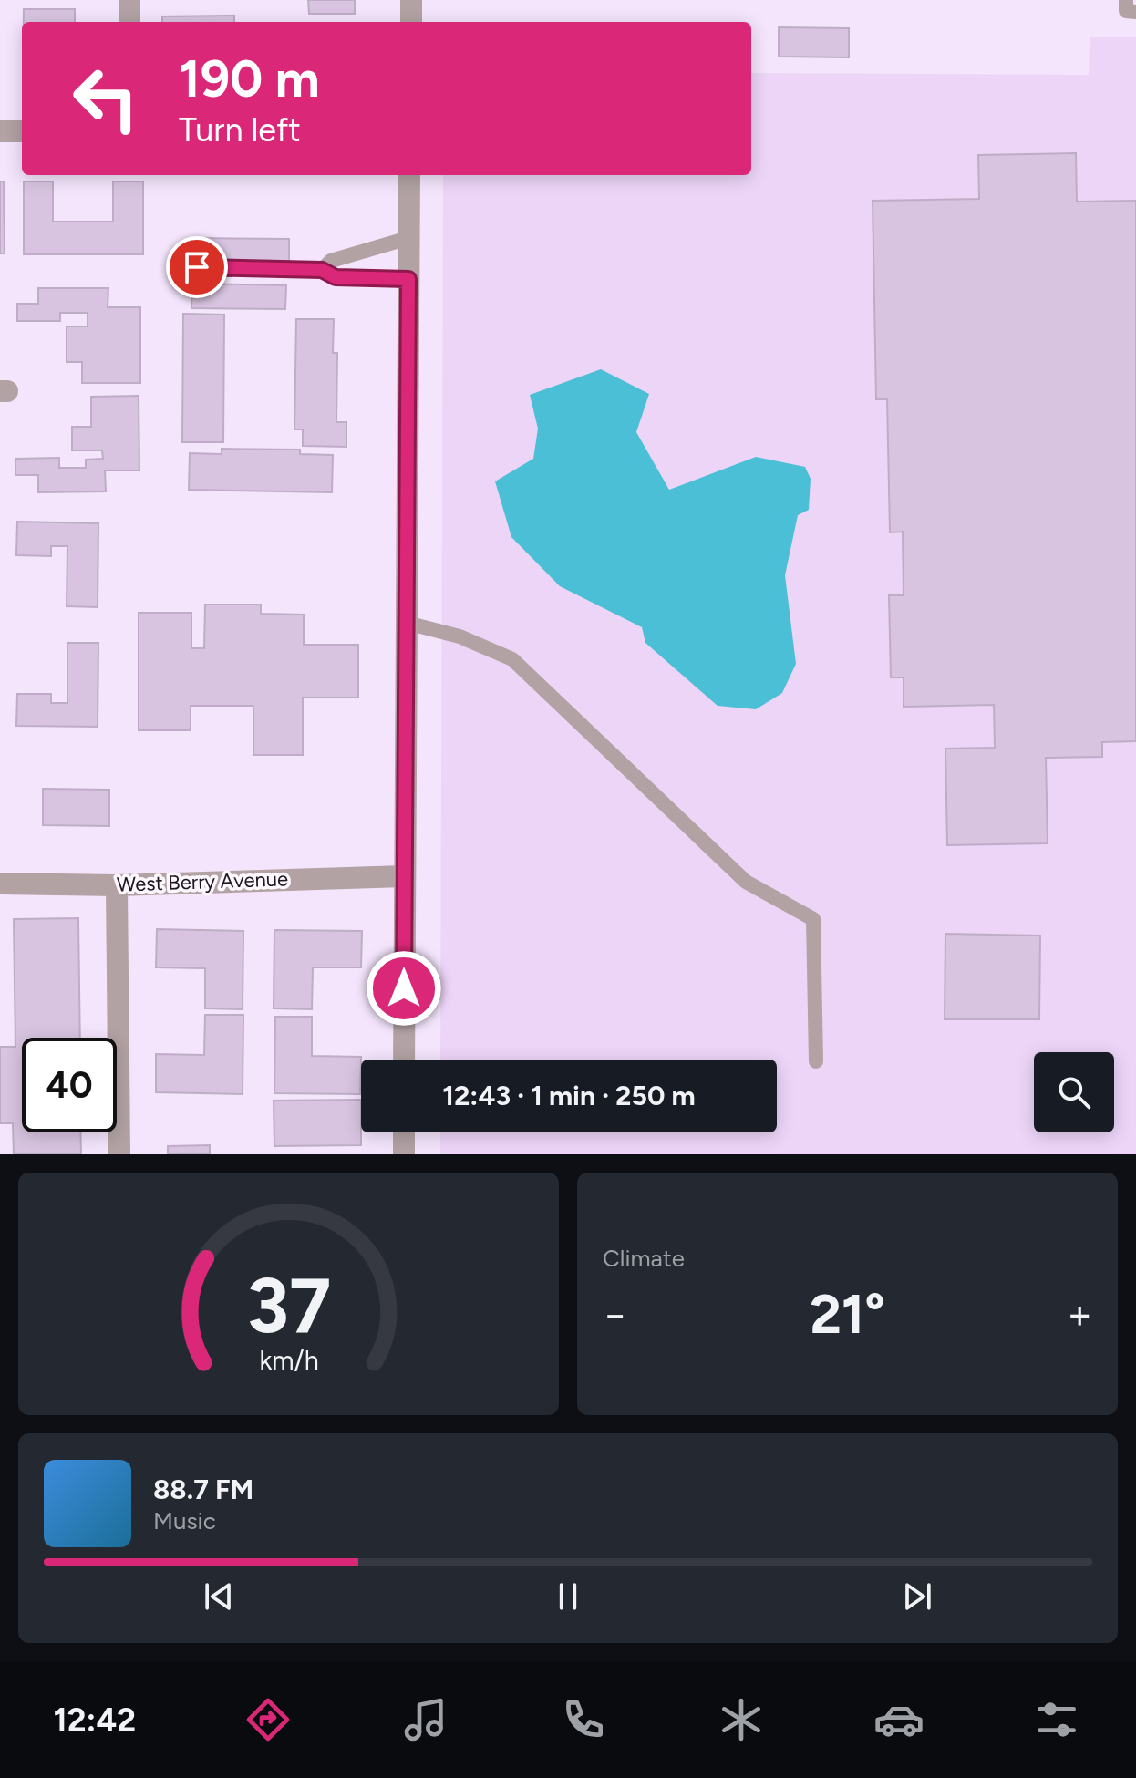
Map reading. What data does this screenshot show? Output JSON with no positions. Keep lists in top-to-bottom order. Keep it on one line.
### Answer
{"streets":{"street":["West Berry Avenue"]},"page":{"turn":["190 m","Turn left"],"limit":"40","trip":"12:43 · 1 min · 250 m","tile":"Climate","heat":["−","21°","+"],"song":["88.7 FM","Music"],"tabs":"12:42","gauge":["37","km/h"]}}
